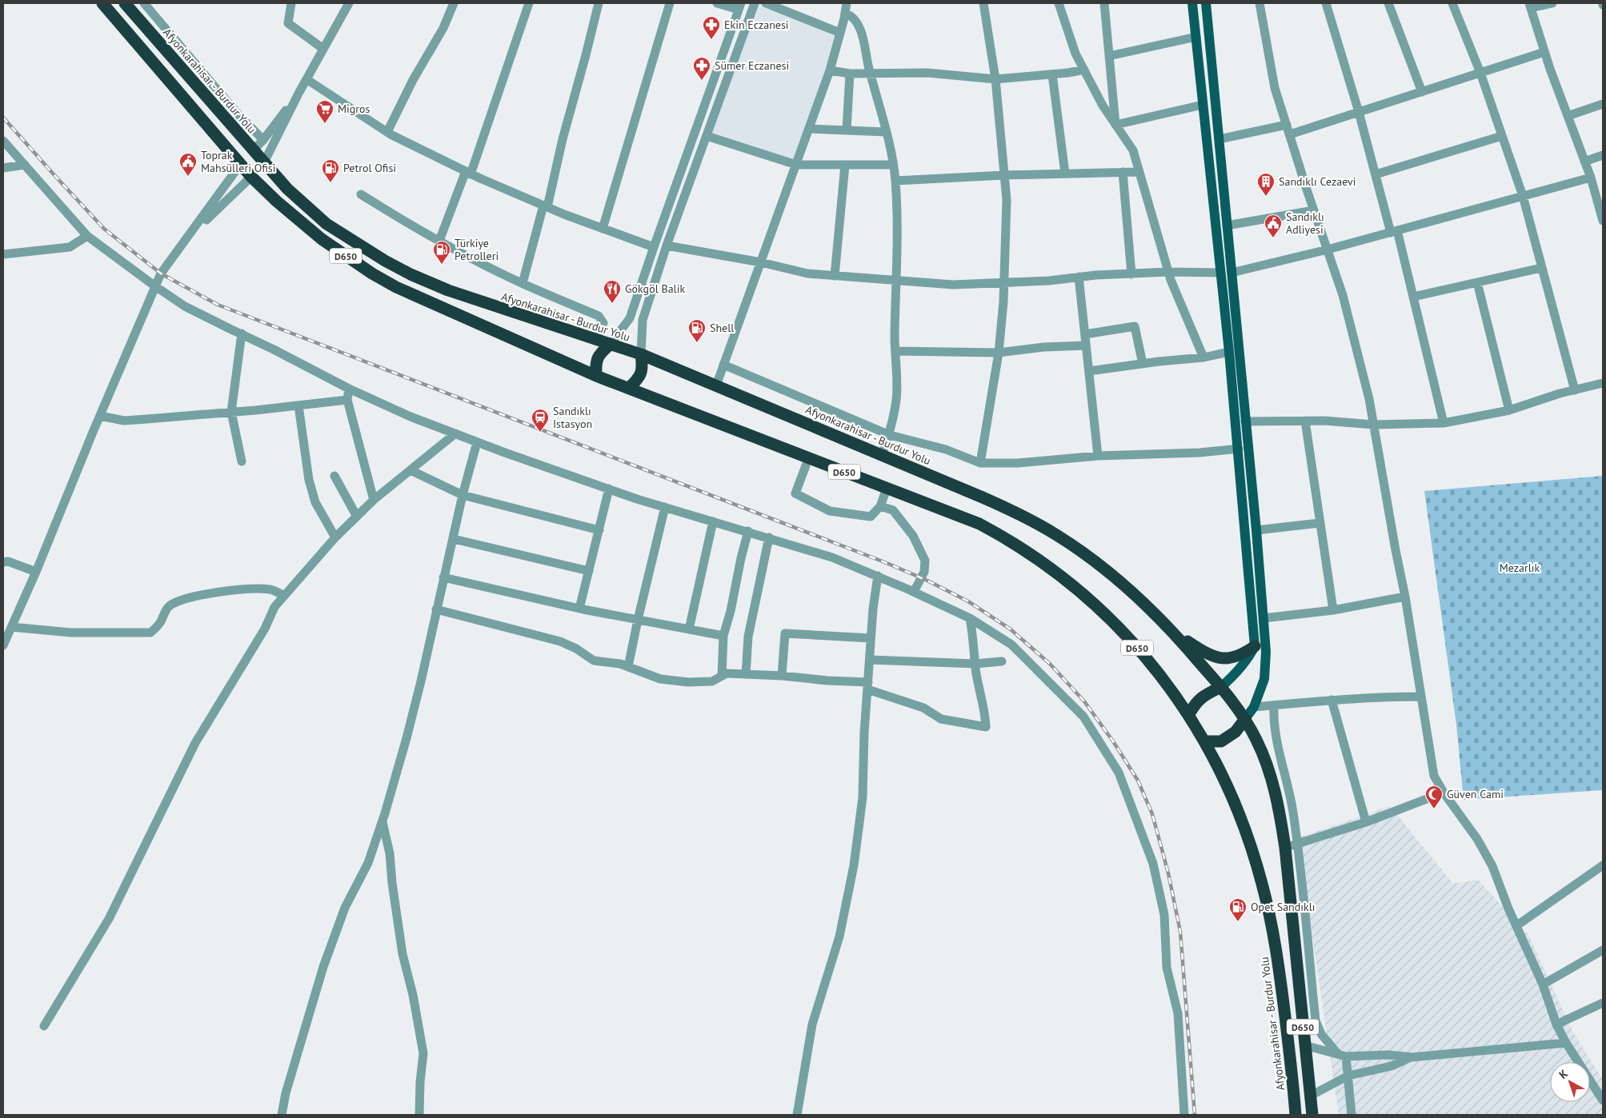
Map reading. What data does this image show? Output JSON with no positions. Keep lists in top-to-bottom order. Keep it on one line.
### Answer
{"streets":{"highway":["Afyonkarahisar - Burdur Yolu","D650"]},"parks":["Mezarlık"],"places":{"pharmacy":["Ekin Eczanesi","Sümer Eczanesi"],"supermarket":["Migros"],"public building":["Toprak Mahsülleri Ofisi","Sandıklı Adliyesi"],"fuel station":["Petrol Ofisi","Türkiye Petrolleri","Shell","Opet Sandıklı"],"building":["Sandıklı Cezaevi"],"restaurant":["Gökgöl Balik"],"station":["Sandıklı Istasyon"],"mosque":["Güven Cami"]},"north":"top left"}
